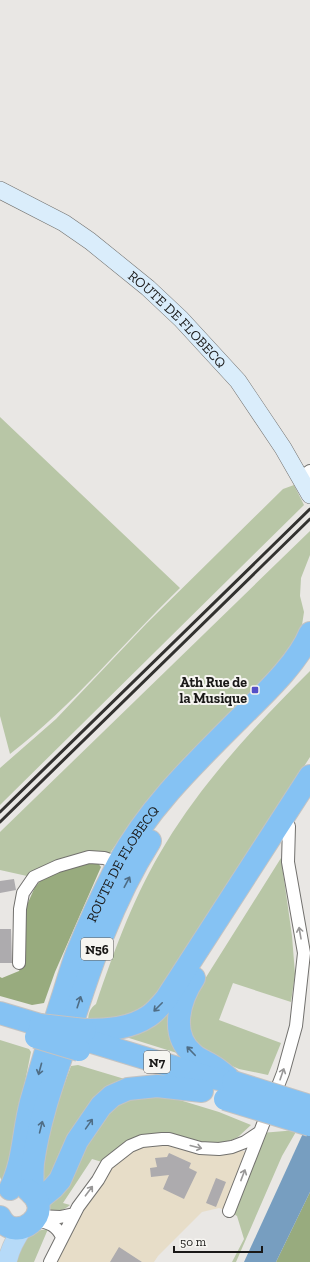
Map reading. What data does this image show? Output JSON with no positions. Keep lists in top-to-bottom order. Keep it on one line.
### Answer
{"streets":{"highway":["ROUTE DE FLOBECQ","N56","N7"]},"places":{"transit":["Ath Rue de la Musique"]},"scale_bar":"50 m"}
